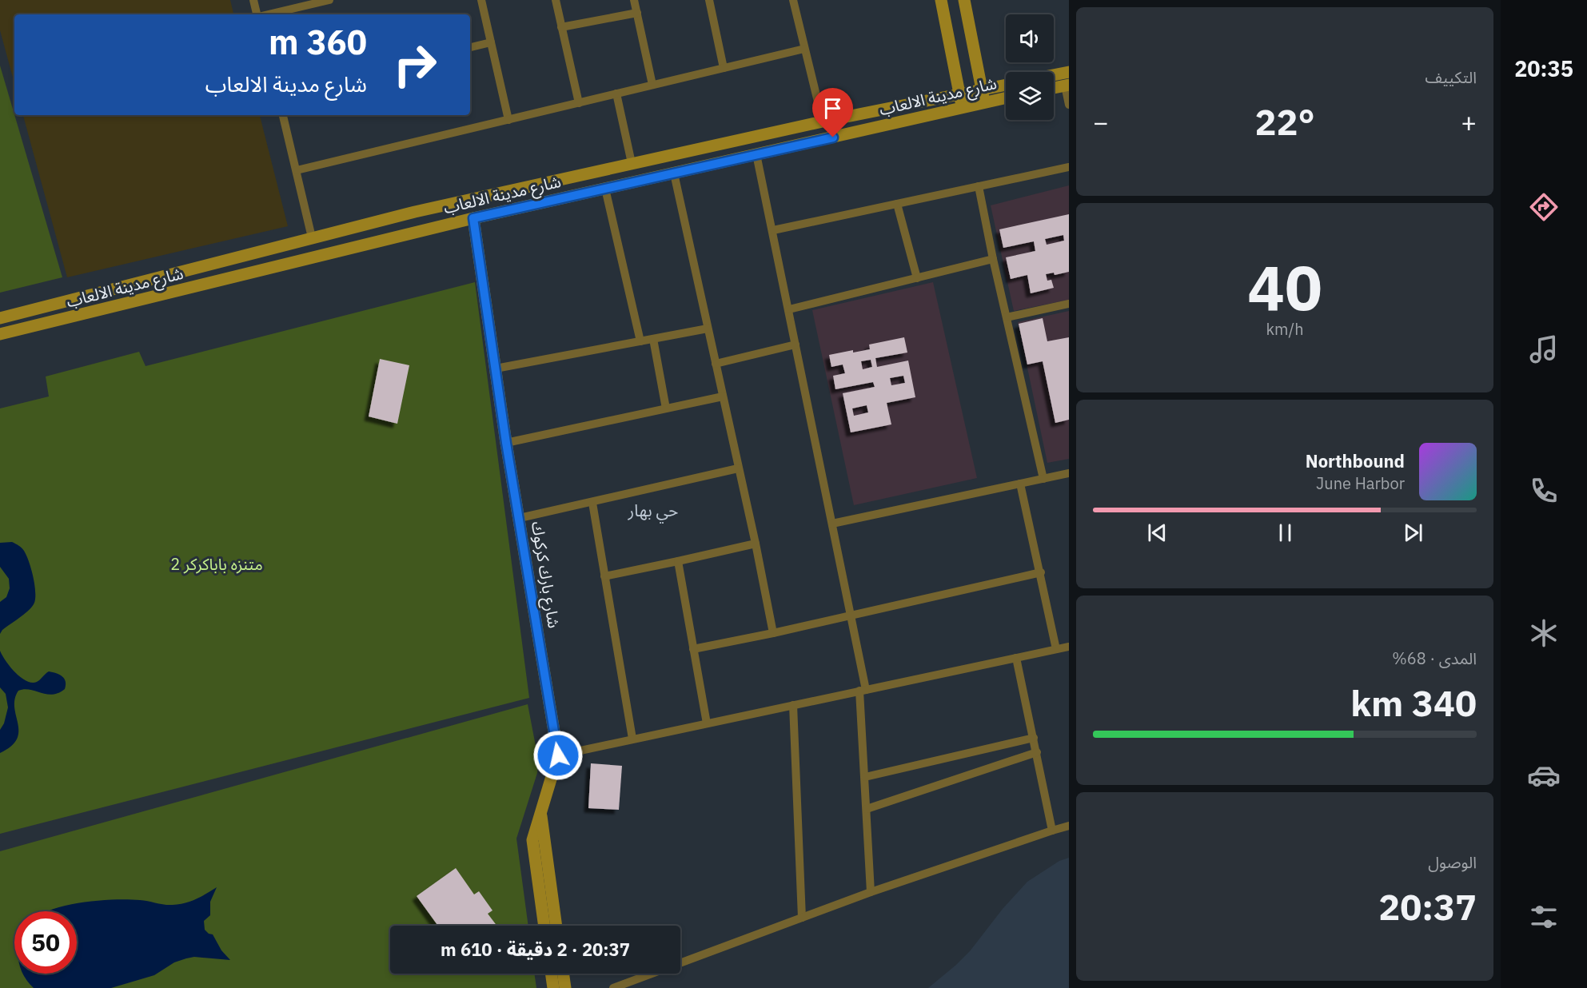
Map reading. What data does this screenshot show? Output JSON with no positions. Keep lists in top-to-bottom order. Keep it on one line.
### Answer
{"streets":{"main road":["شارع مدينة الالعاب","شارع بارك كركوك"]},"crossings":[["شارع مدينة الالعاب","شارع بارك كركوك"]],"districts":["حي بهار"],"parks":["متنزه باباكركر 2"],"page":{"tabs":"20:35","tile":["التكييف",["40","km/h"],["المدى · 68%","340 km"],["الوصول","20:37"]],"turn":["360 m","شارع مدينة الالعاب"],"heat":["−","22°","+"],"song":["Northbound","June Harbor"],"limit":"50","trip":"20:37 · 2 دقيقة · 610 m"}}
